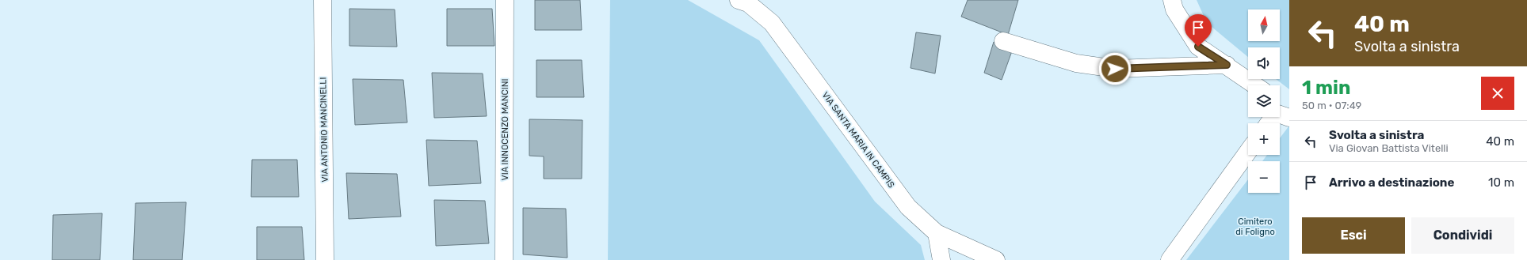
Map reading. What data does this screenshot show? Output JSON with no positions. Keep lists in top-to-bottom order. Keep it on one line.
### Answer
{"streets":{"street":["VIA ANTONIO MANCINELLI","VIA INNOCENZO MANCINI","VIA SANTA MARIA IN CAMPIS"]},"parks":["Cimitero di Foligno"],"north":"top","page":{"turn":["40 m","Svolta a sinistra"],"map_buttons":["+","−"],"heading":["1 min","50 m · 07:49"],"list":[{"name":"Svolta a sinistra","note":"Via Giovan Battista Vitelli","value":"40 m"},{"name":"Arrivo a destinazione","value":"10 m"}],"buttons":["Esci","Condividi"]}}
